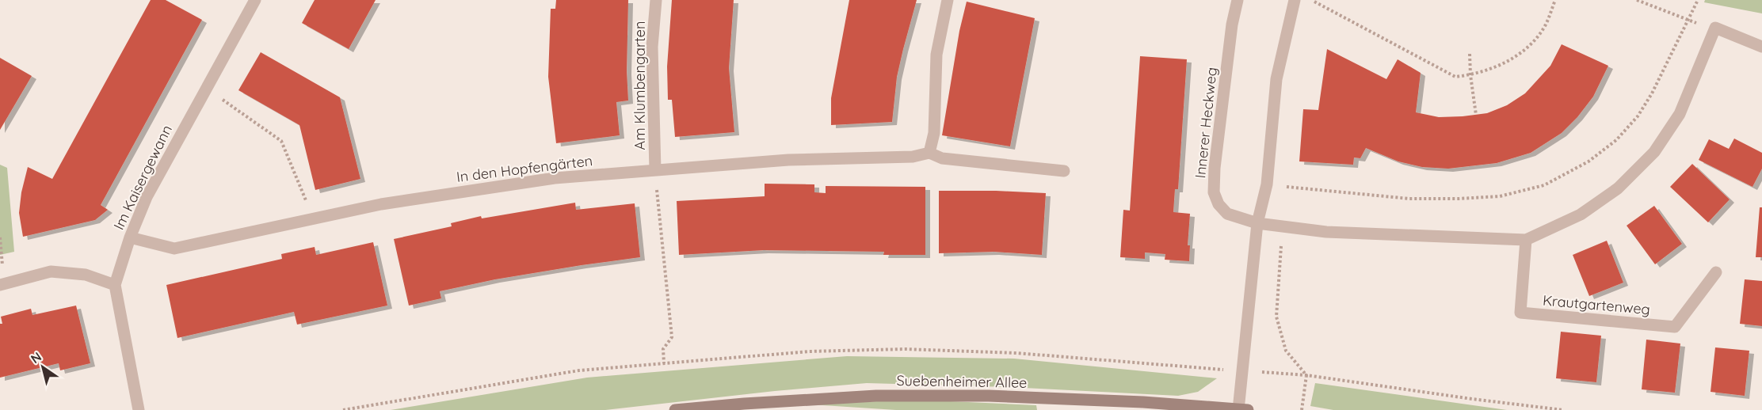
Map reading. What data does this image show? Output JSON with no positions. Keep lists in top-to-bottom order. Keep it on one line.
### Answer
{"streets":{"main road":["Suebenheimer Allee"],"street":["Am Klumbengarten","Innerer Heckweg","In den Hopfengärten","Im Kaisergewann","Krautgartenweg"]},"crossings":[["Am Klumbengarten","In den Hopfengärten"],["In den Hopfengärten","Im Kaisergewann"]],"north":"top left"}
